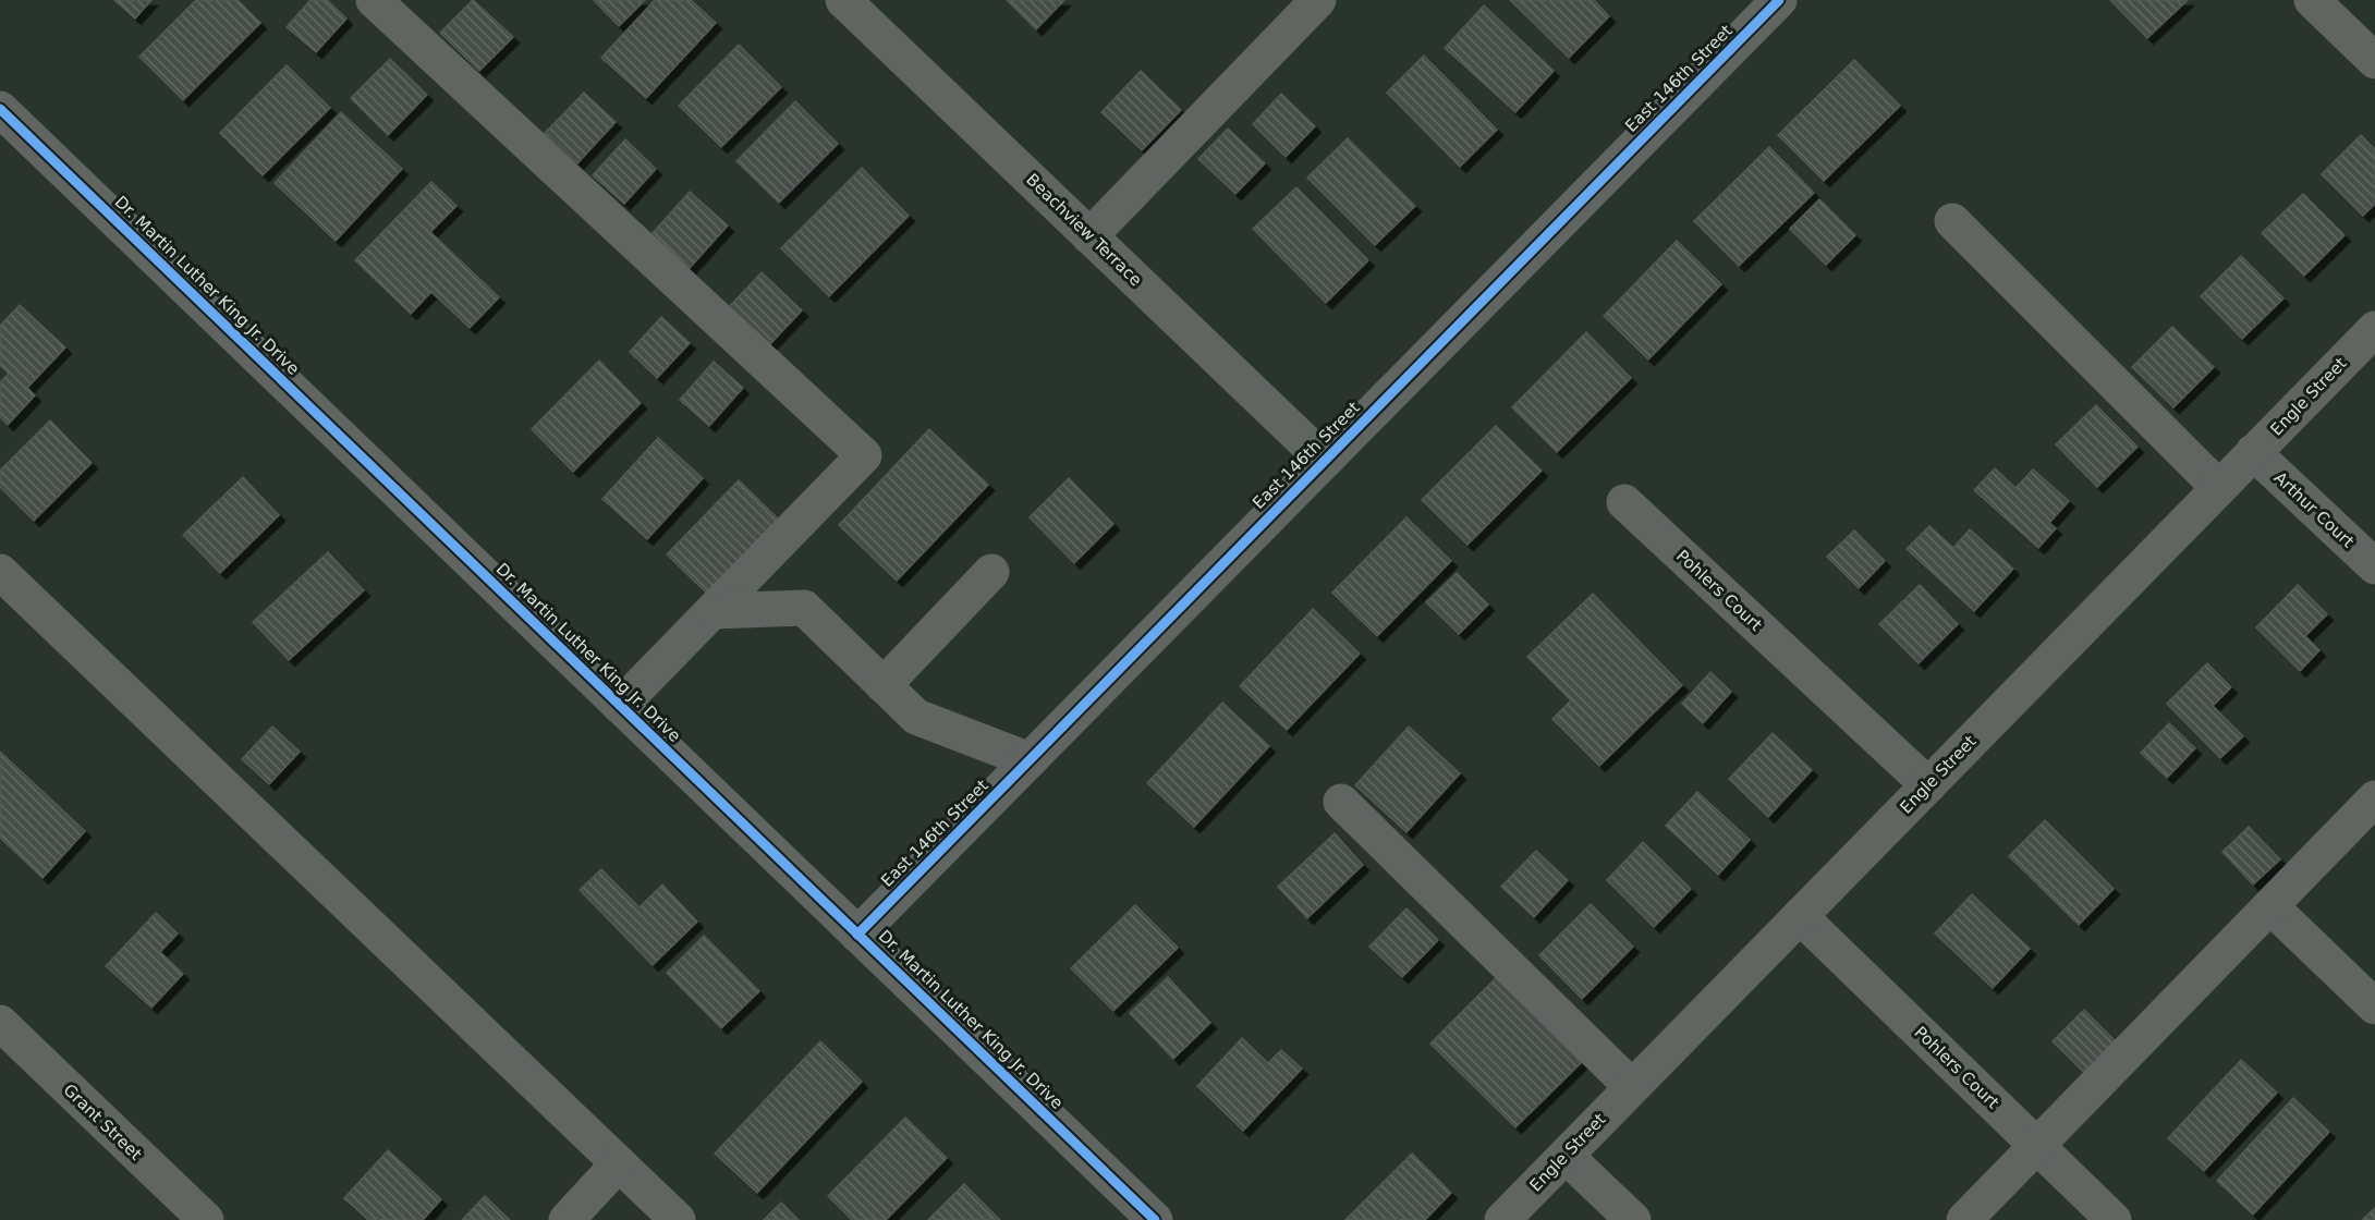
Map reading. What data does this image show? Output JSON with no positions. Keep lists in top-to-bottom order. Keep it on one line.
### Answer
{"streets":{"street":["East 146th Street","Beachview Terrace","Dr. Martin Luther King Jr. Drive","Engle Street","Arthur Court","Pohlers Court","Grant Street"]},"crossings":[["East 146th Street","Beachview Terrace"],["East 146th Street","Dr. Martin Luther King Jr. Drive"],["Engle Street","Arthur Court"],["Engle Street","Pohlers Court"]]}
